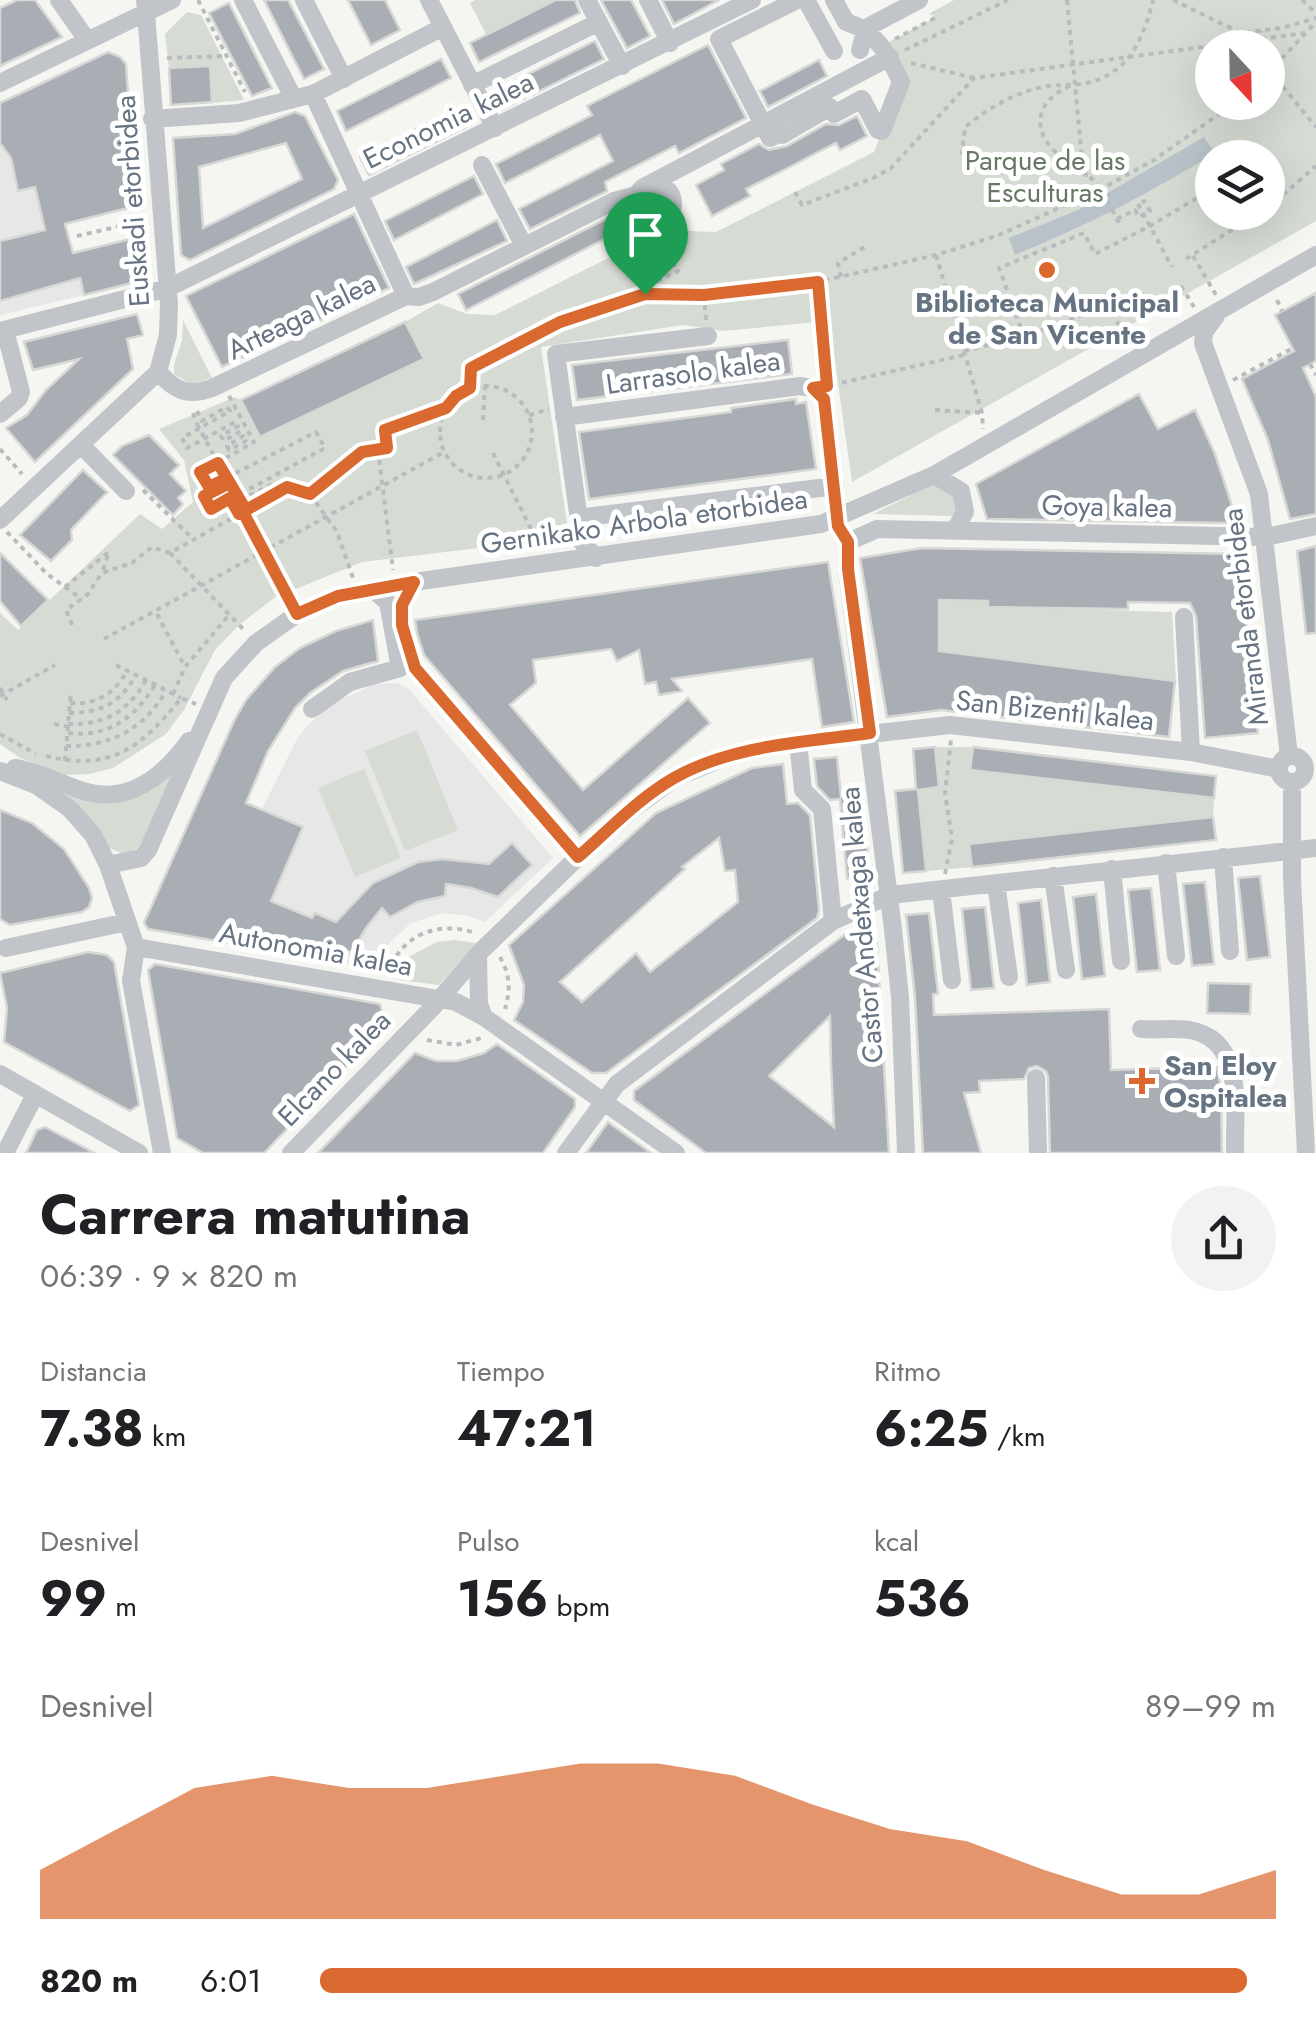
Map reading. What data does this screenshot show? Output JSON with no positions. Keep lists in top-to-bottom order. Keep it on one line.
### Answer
{"streets":{"street":["Economia kalea","Euskadi etorbidea","Arteaga kalea","Larrasolo kalea","Goya kalea","Gernikako Arbola etorbidea","Miranda etorbidea","San Bizenti kalea","Castor Andetxaga kalea","Autonomia kalea","Elcano kalea"]},"crossings":[["Economia kalea","Euskadi etorbidea"],["Euskadi etorbidea","Arteaga kalea"],["Larrasolo kalea","Gernikako Arbola etorbidea"],["Larrasolo kalea","Castor Andetxaga kalea"],["Goya kalea","Miranda etorbidea"],["Goya kalea","Castor Andetxaga kalea"],["Gernikako Arbola etorbidea","Miranda etorbidea"],["Gernikako Arbola etorbidea","Castor Andetxaga kalea"],["Miranda etorbidea","San Bizenti kalea"],["San Bizenti kalea","Castor Andetxaga kalea"],["San Bizenti kalea","Elcano kalea"],["Autonomia kalea","Elcano kalea"]],"parks":["Parque de las Esculturas"],"places":{"other":["Biblioteca Municipal de San Vicente"],"health":["San Eloy Ospitalea"]},"north":"bottom","page":{"heading":["Carrera matutina","06:39 · 9 × 820 m"],"stats":[["Distancia","7.38 km"],["Tiempo","47:21"],["Ritmo","6:25 /km"],["Desnivel","99 m"],["Pulso","156 bpm"],["kcal","536"]],"chart":["Desnivel","89–99 m"],"list":[{"name":"820 m","note":"6:01"}]}}
